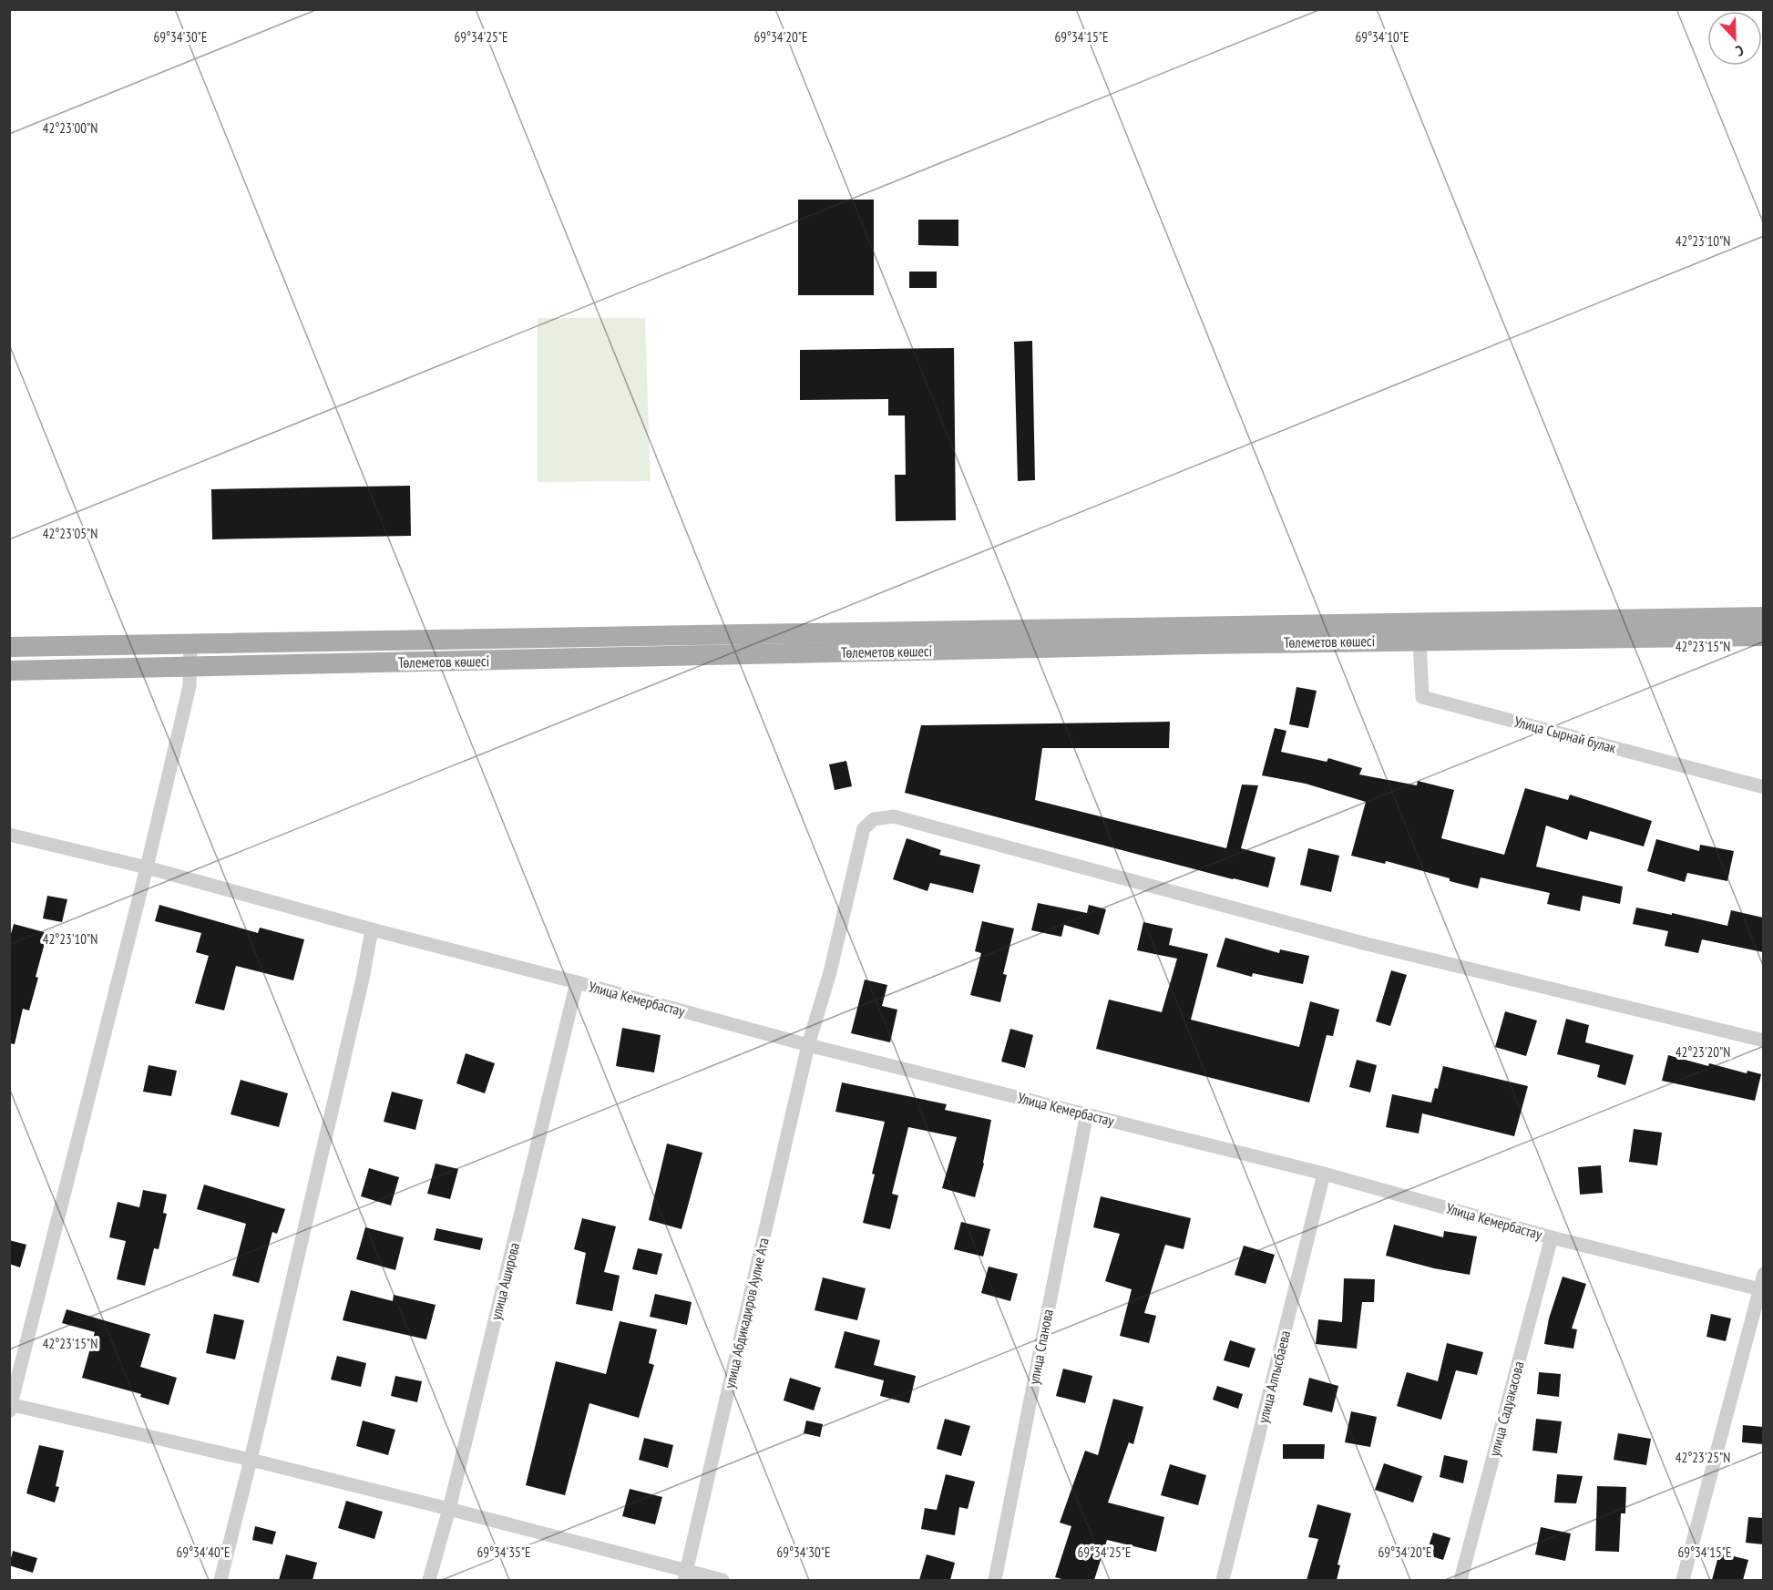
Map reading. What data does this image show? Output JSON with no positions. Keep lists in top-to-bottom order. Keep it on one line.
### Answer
{"streets":{"main road":["Төлеметов көшесі"],"street":["Улица Сырнай булак","Улица Кемербастау","улица Аширова","улица Абдикадиров Аулие Ата","улица Спанова","улица Алпысбаева","улица Садуакасова"]},"crossings":[["Төлеметов көшесі","Улица Сырнай булак"],["Улица Кемербастау","улица Аширова"],["Улица Кемербастау","улица Абдикадиров Аулие Ата"],["Улица Кемербастау","улица Спанова"],["Улица Кемербастау","улица Алпысбаева"],["Улица Кемербастау","улица Садуакасова"]],"north":"bottom","coordinates":["69°34'30\"E","69°34'25\"E","69°34'20\"E","69°34'15\"E","69°34'10\"E","42°23'00\"N","42°23'10\"N","42°23'05\"N","42°23'15\"N","42°23'20\"N","42°23'25\"N","69°34'40\"E","69°34'35\"E"]}
